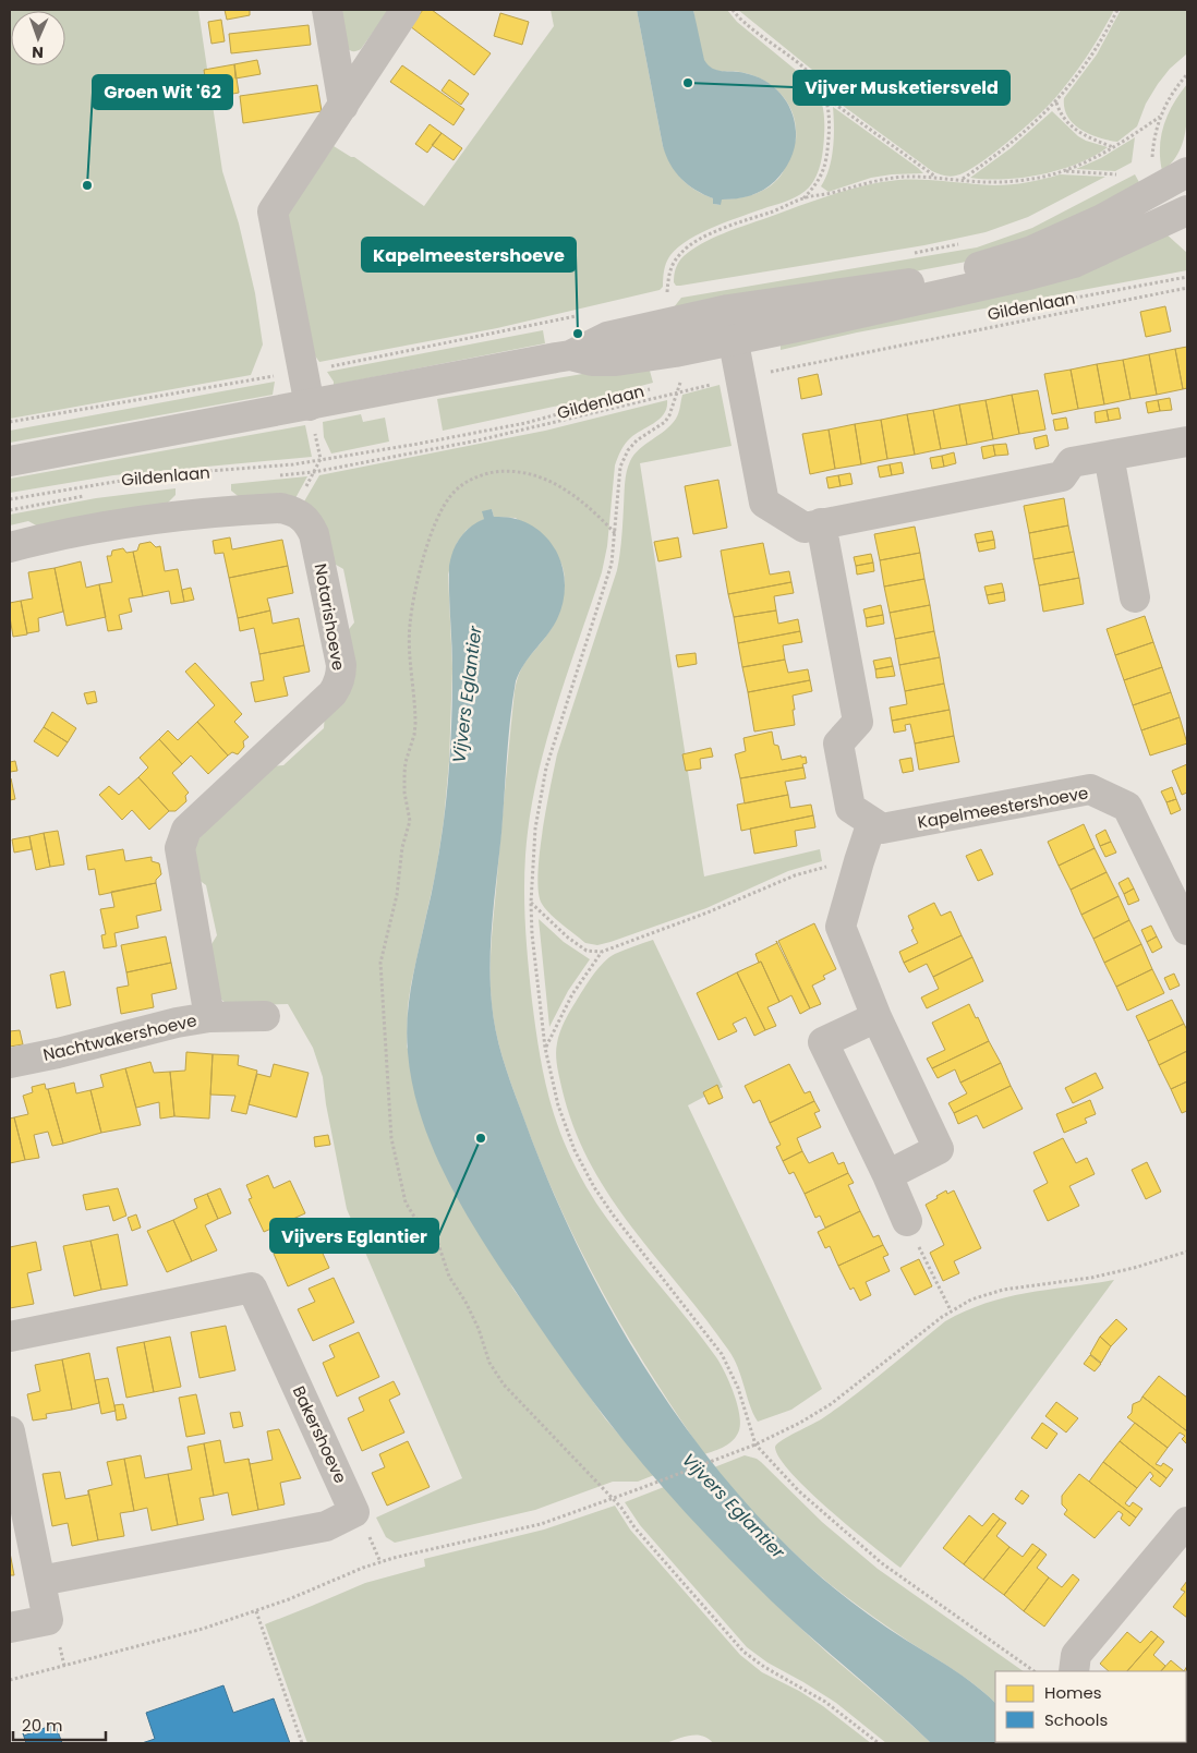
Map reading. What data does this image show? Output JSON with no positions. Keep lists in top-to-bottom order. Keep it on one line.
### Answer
{"streets":{"street":["Gildenlaan","Notarishoeve","Kapelmeestershoeve","Nachtwakershoeve","Bakershoeve"]},"crossings":[["Notarishoeve","Nachtwakershoeve"]],"water":["Vijvers Eglantier"],"places":["Vijver Musketiersveld","Groen Wit '62","Kapelmeestershoeve","Vijvers Eglantier"],"legend":["Homes","Schools"],"scale_bar":"20 m","north":"bottom"}
